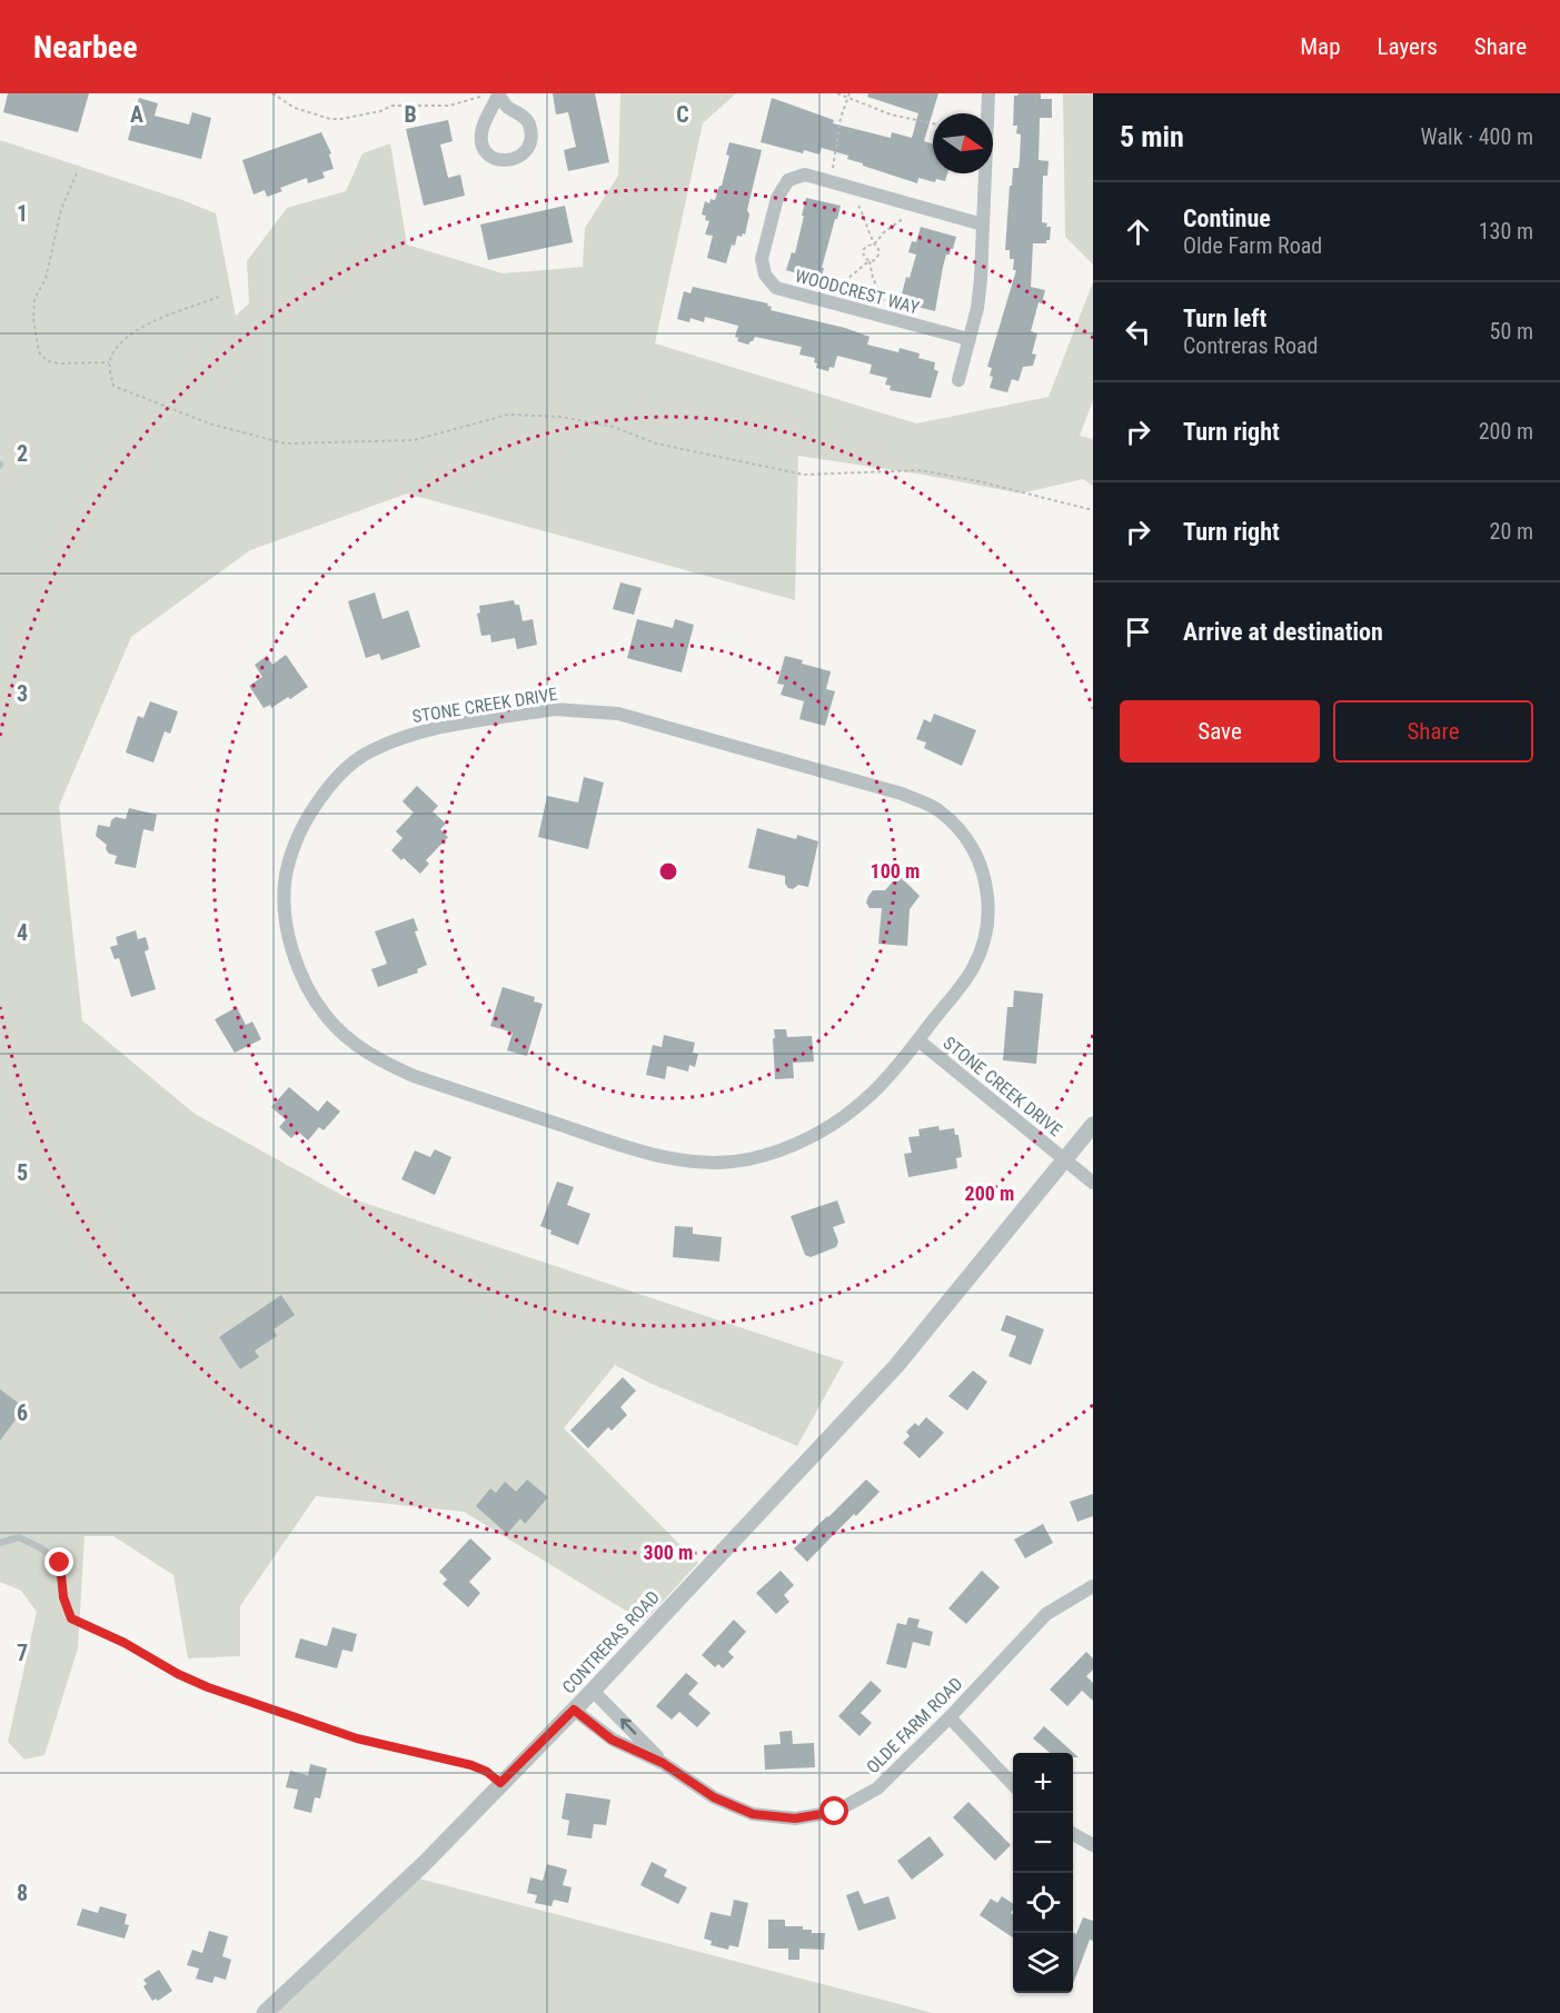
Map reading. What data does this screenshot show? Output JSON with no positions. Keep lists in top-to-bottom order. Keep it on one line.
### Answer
{"streets":{"street":["WOODCREST WAY","STONE CREEK DRIVE","CONTRERAS ROAD","OLDE FARM ROAD"]},"crossings":[["STONE CREEK DRIVE","CONTRERAS ROAD"],["CONTRERAS ROAD","OLDE FARM ROAD"]],"north":"right","page":{"header":"Nearbee","nav":["Map","Layers","Share"],"heading":["5 min","Walk · 400 m"],"list":[["Continue","Olde Farm Road","130 m"],["Turn left","Contreras Road","50 m"],["Turn right","200 m"],["Turn right","20 m"],"Arrive at destination"],"buttons":["Save","Share"],"map_buttons":["+","−"]},"grid":{"columns":["A","B","C"],"rows":["1","2","3","4","5","6","7","8"]},"rings":["100 m","200 m","300 m"]}
